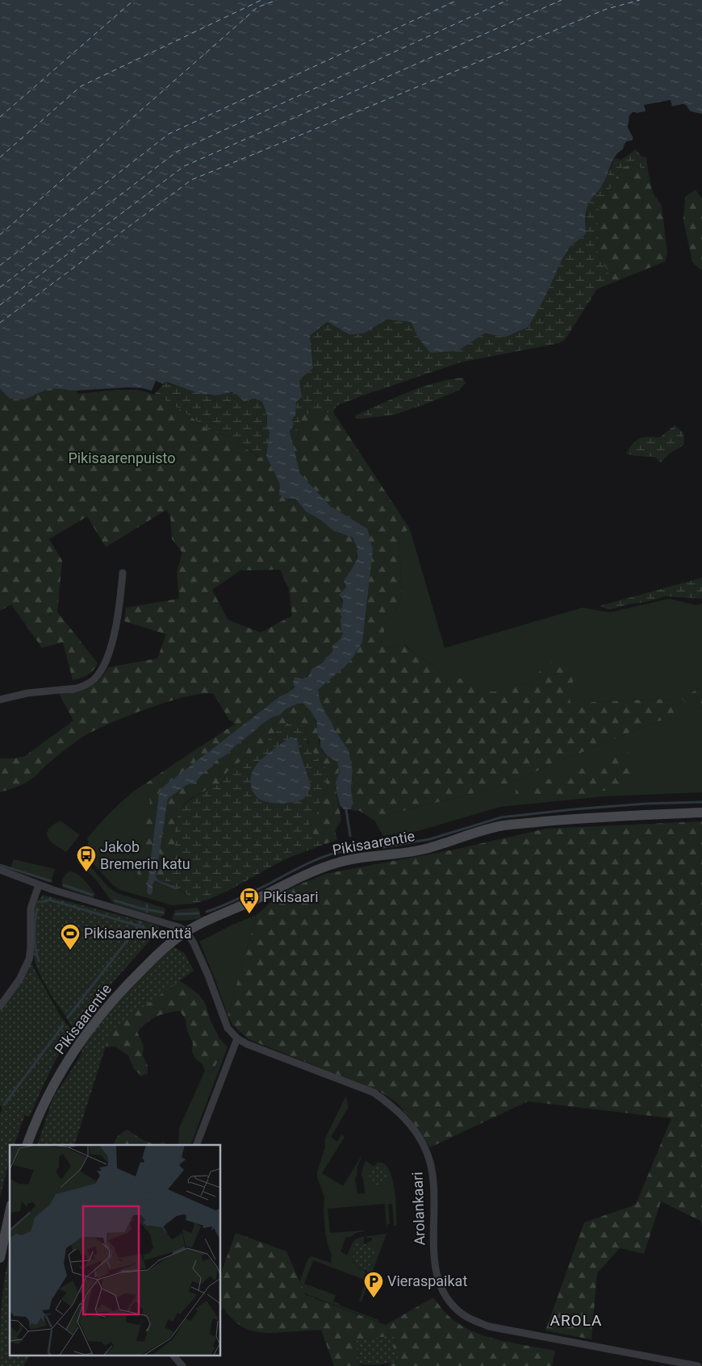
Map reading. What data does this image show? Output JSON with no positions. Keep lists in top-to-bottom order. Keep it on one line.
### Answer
{"streets":{"street":["Pikisaarentie","Arolankaari"]},"districts":["AROLA"],"parks":["Pikisaarenpuisto"],"places":{"bus stop":["Jakob Bremerin katu","Pikisaari"],"sports":["Pikisaarenkenttä"],"parking":["Vieraspaikat"]}}
